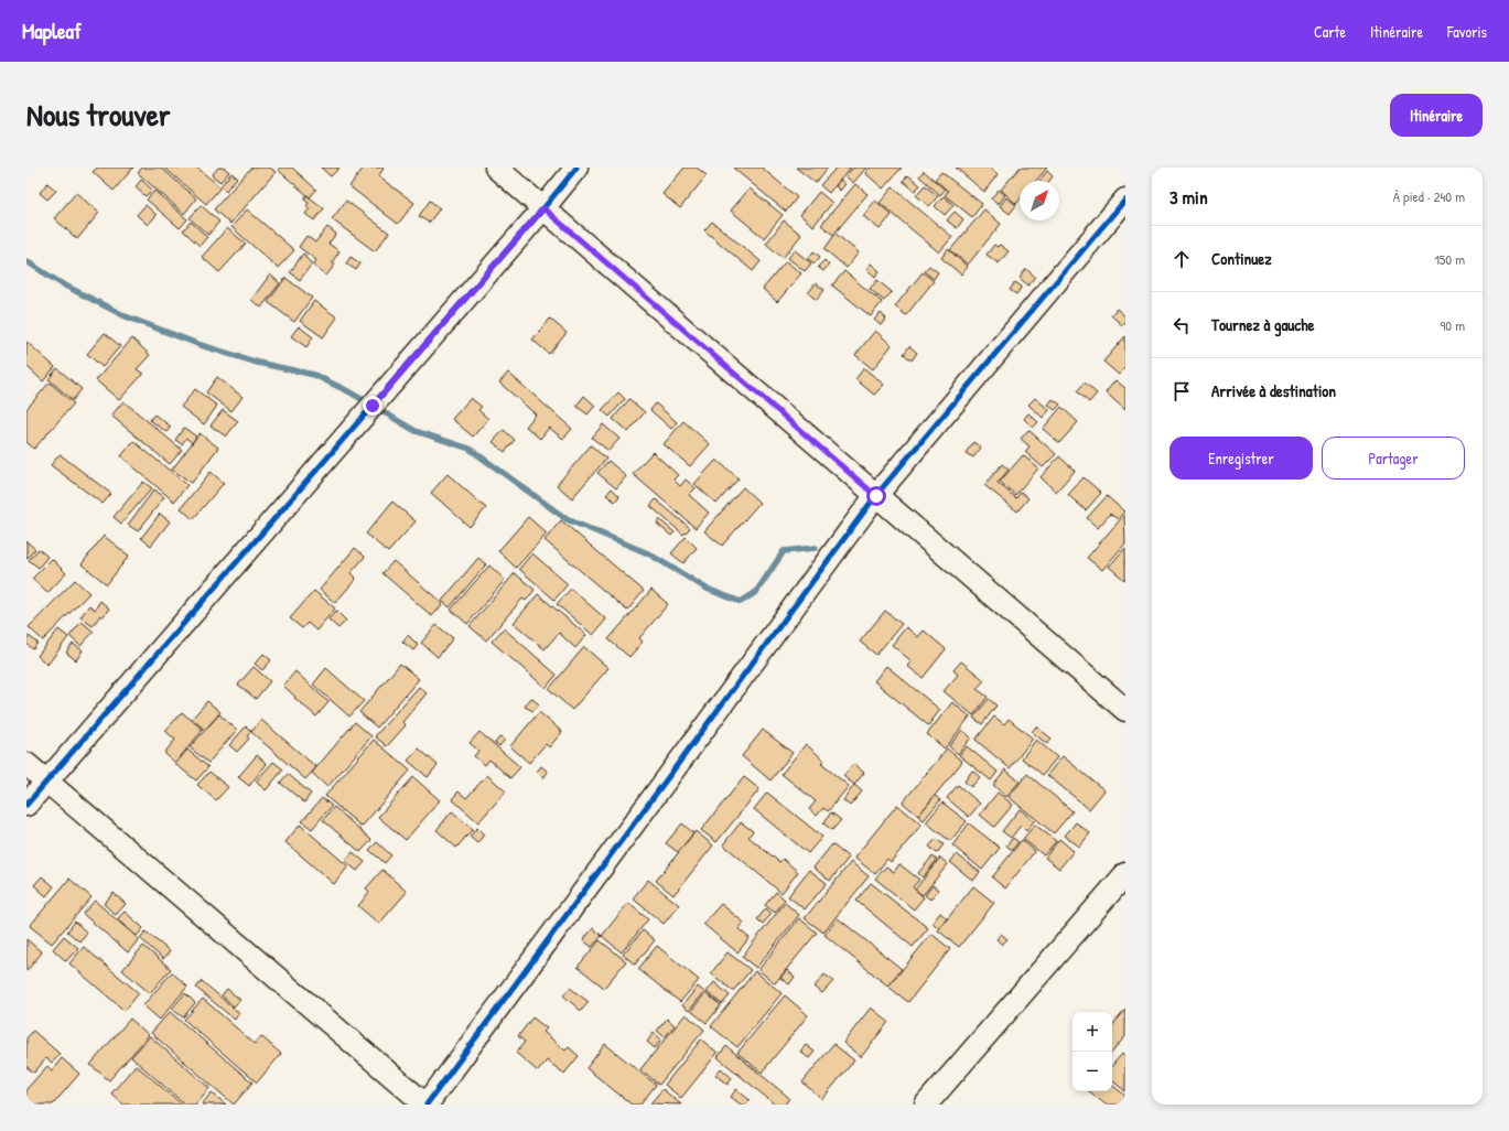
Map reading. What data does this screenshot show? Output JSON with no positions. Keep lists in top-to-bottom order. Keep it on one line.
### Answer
{"north":"top right","page":{"header":"Mapleaf","nav":["Carte","Itinéraire","Favoris"],"title":"Nous trouver","buttons":["Itinéraire",["Enregistrer","Partager"]],"heading":["3 min","À pied · 240 m"],"list":[["Continuez","150 m"],["Tournez à gauche","90 m"],"Arrivée à destination"],"map_buttons":["+","−"]}}
